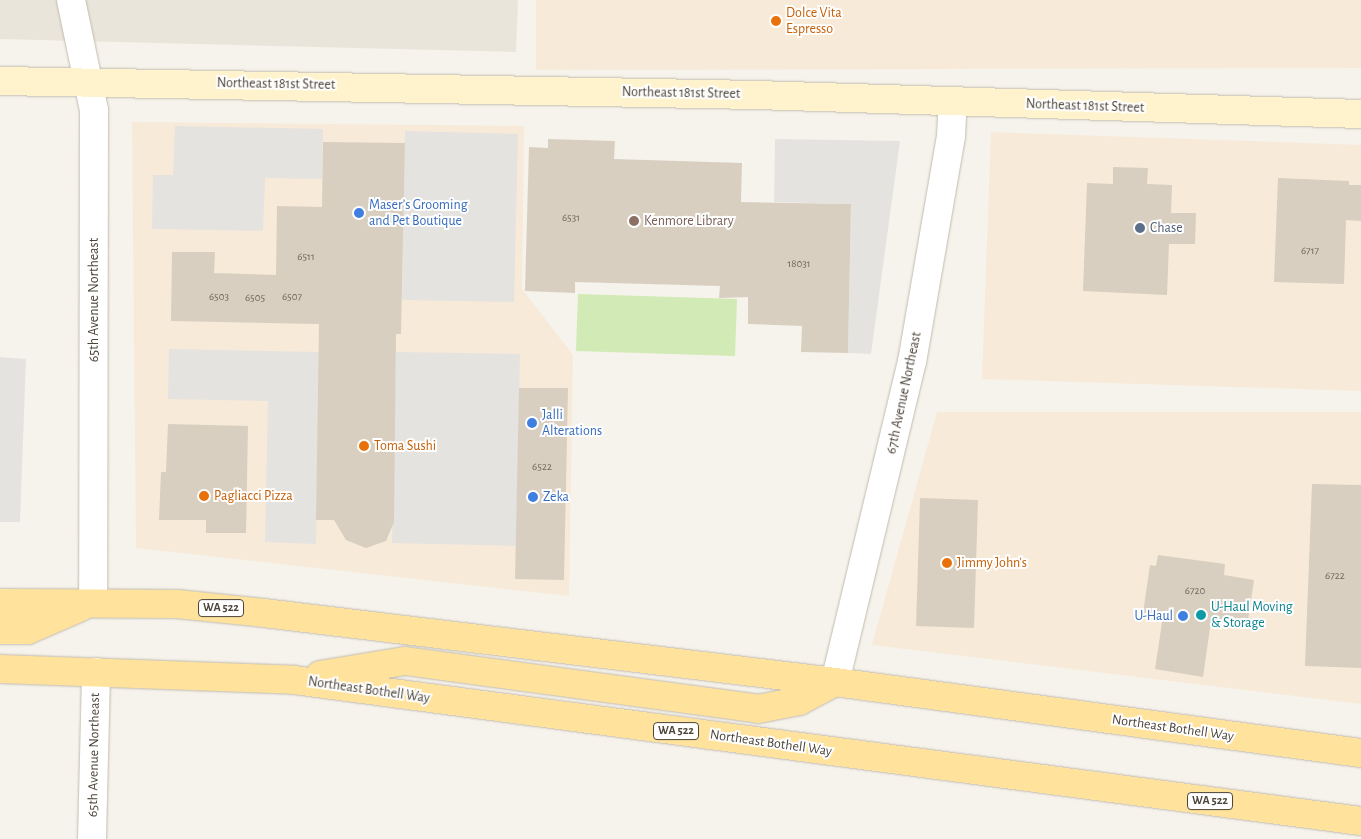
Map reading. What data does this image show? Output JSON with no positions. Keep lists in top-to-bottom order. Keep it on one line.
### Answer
{"streets":{"main road":["WA 522","Northeast Bothell Way"],"street":["Northeast 181st Street","65th Avenue Northeast","67th Avenue Northeast"]},"crossings":[["Northeast 181st Street","65th Avenue Northeast"],["Northeast 181st Street","67th Avenue Northeast"],["65th Avenue Northeast","Northeast Bothell Way"],["67th Avenue Northeast","Northeast Bothell Way"]],"places":["Dolce Vita Espresso","Maser’s Grooming and Pet Boutique","Kenmore Library","Chase","Jalli Alterations","Toma Sushi","Pagliacci Pizza","Zeka","Jimmy John's","U-Haul Moving & Storage","U-Haul"],"house_numbers":["6531","6717","6511","18031","6503","6507","6505","6522","6722","6720"]}
